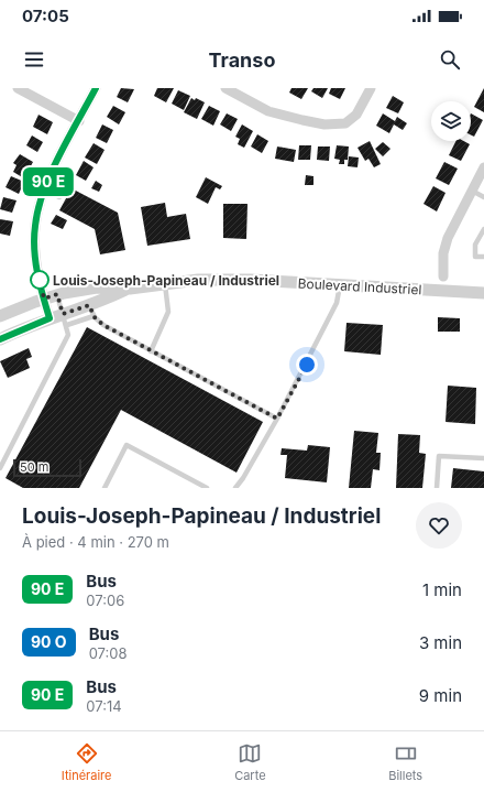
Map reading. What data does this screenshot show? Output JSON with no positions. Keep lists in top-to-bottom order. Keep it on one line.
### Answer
{"streets":{"street":["Boulevard Industriel"]},"places":["Louis-Joseph-Papineau / Industriel"],"scale_bar":"50 m","page":{"status":"07:05","header":"Transo","on_map":"90 E","scale":"50 m","heading":["Louis-Joseph-Papineau / Industriel","À pied · 4 min · 270 m"],"list":[{"mark":"90 E","name":"Bus","note":"07:06","value":"1 min"},{"mark":"90 O","name":"Bus","note":"07:08","value":"3 min"},{"mark":"90 E","name":"Bus","note":"07:14","value":"9 min"}],"tabs":["Itinéraire","Carte","Billets"]}}
